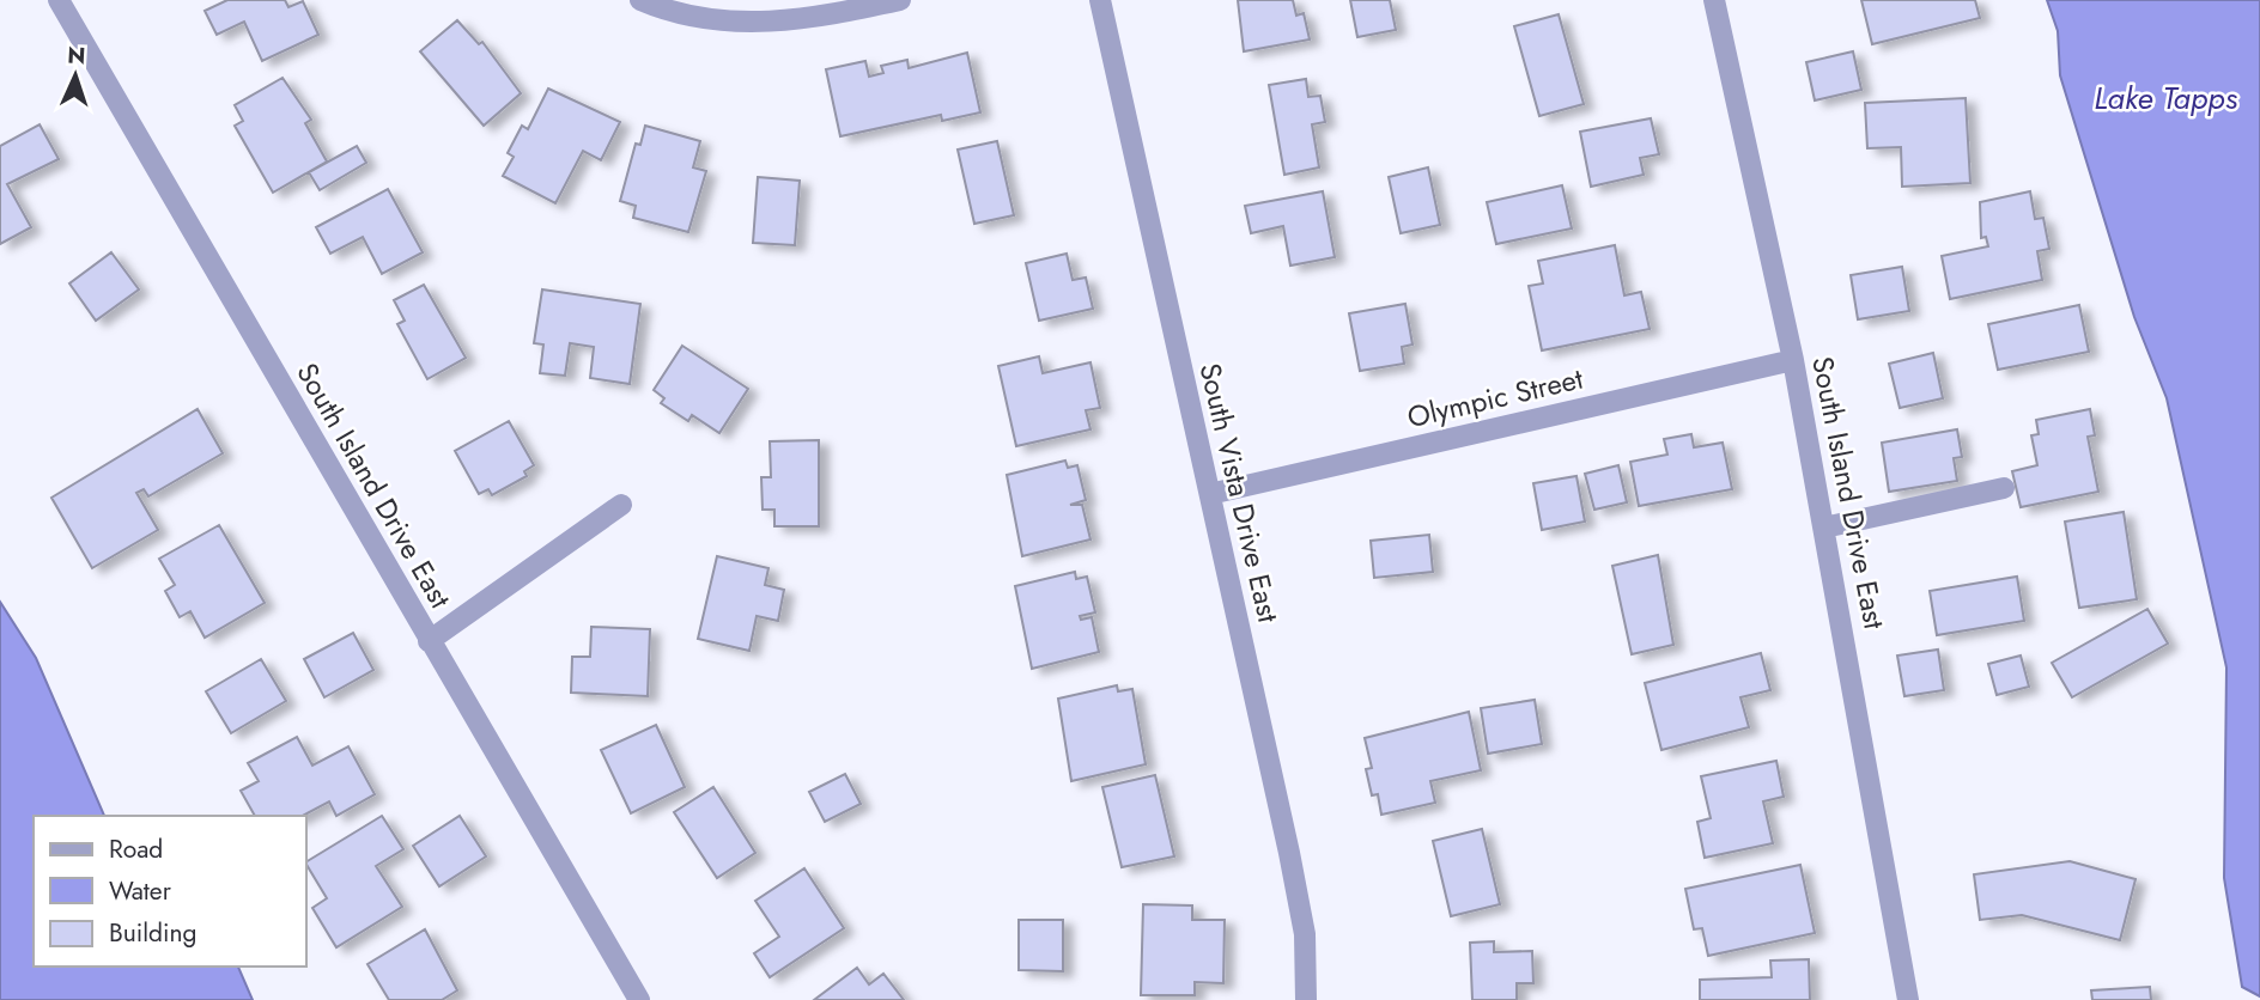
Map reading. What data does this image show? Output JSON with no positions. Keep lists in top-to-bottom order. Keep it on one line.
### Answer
{"streets":{"street":["Olympic Street","South Island Drive East","South Vista Drive East"]},"crossings":[["Olympic Street","South Island Drive East"],["Olympic Street","South Vista Drive East"]],"water":["Lake Tapps"],"legend":["Road","Water","Building"],"north":"top"}
